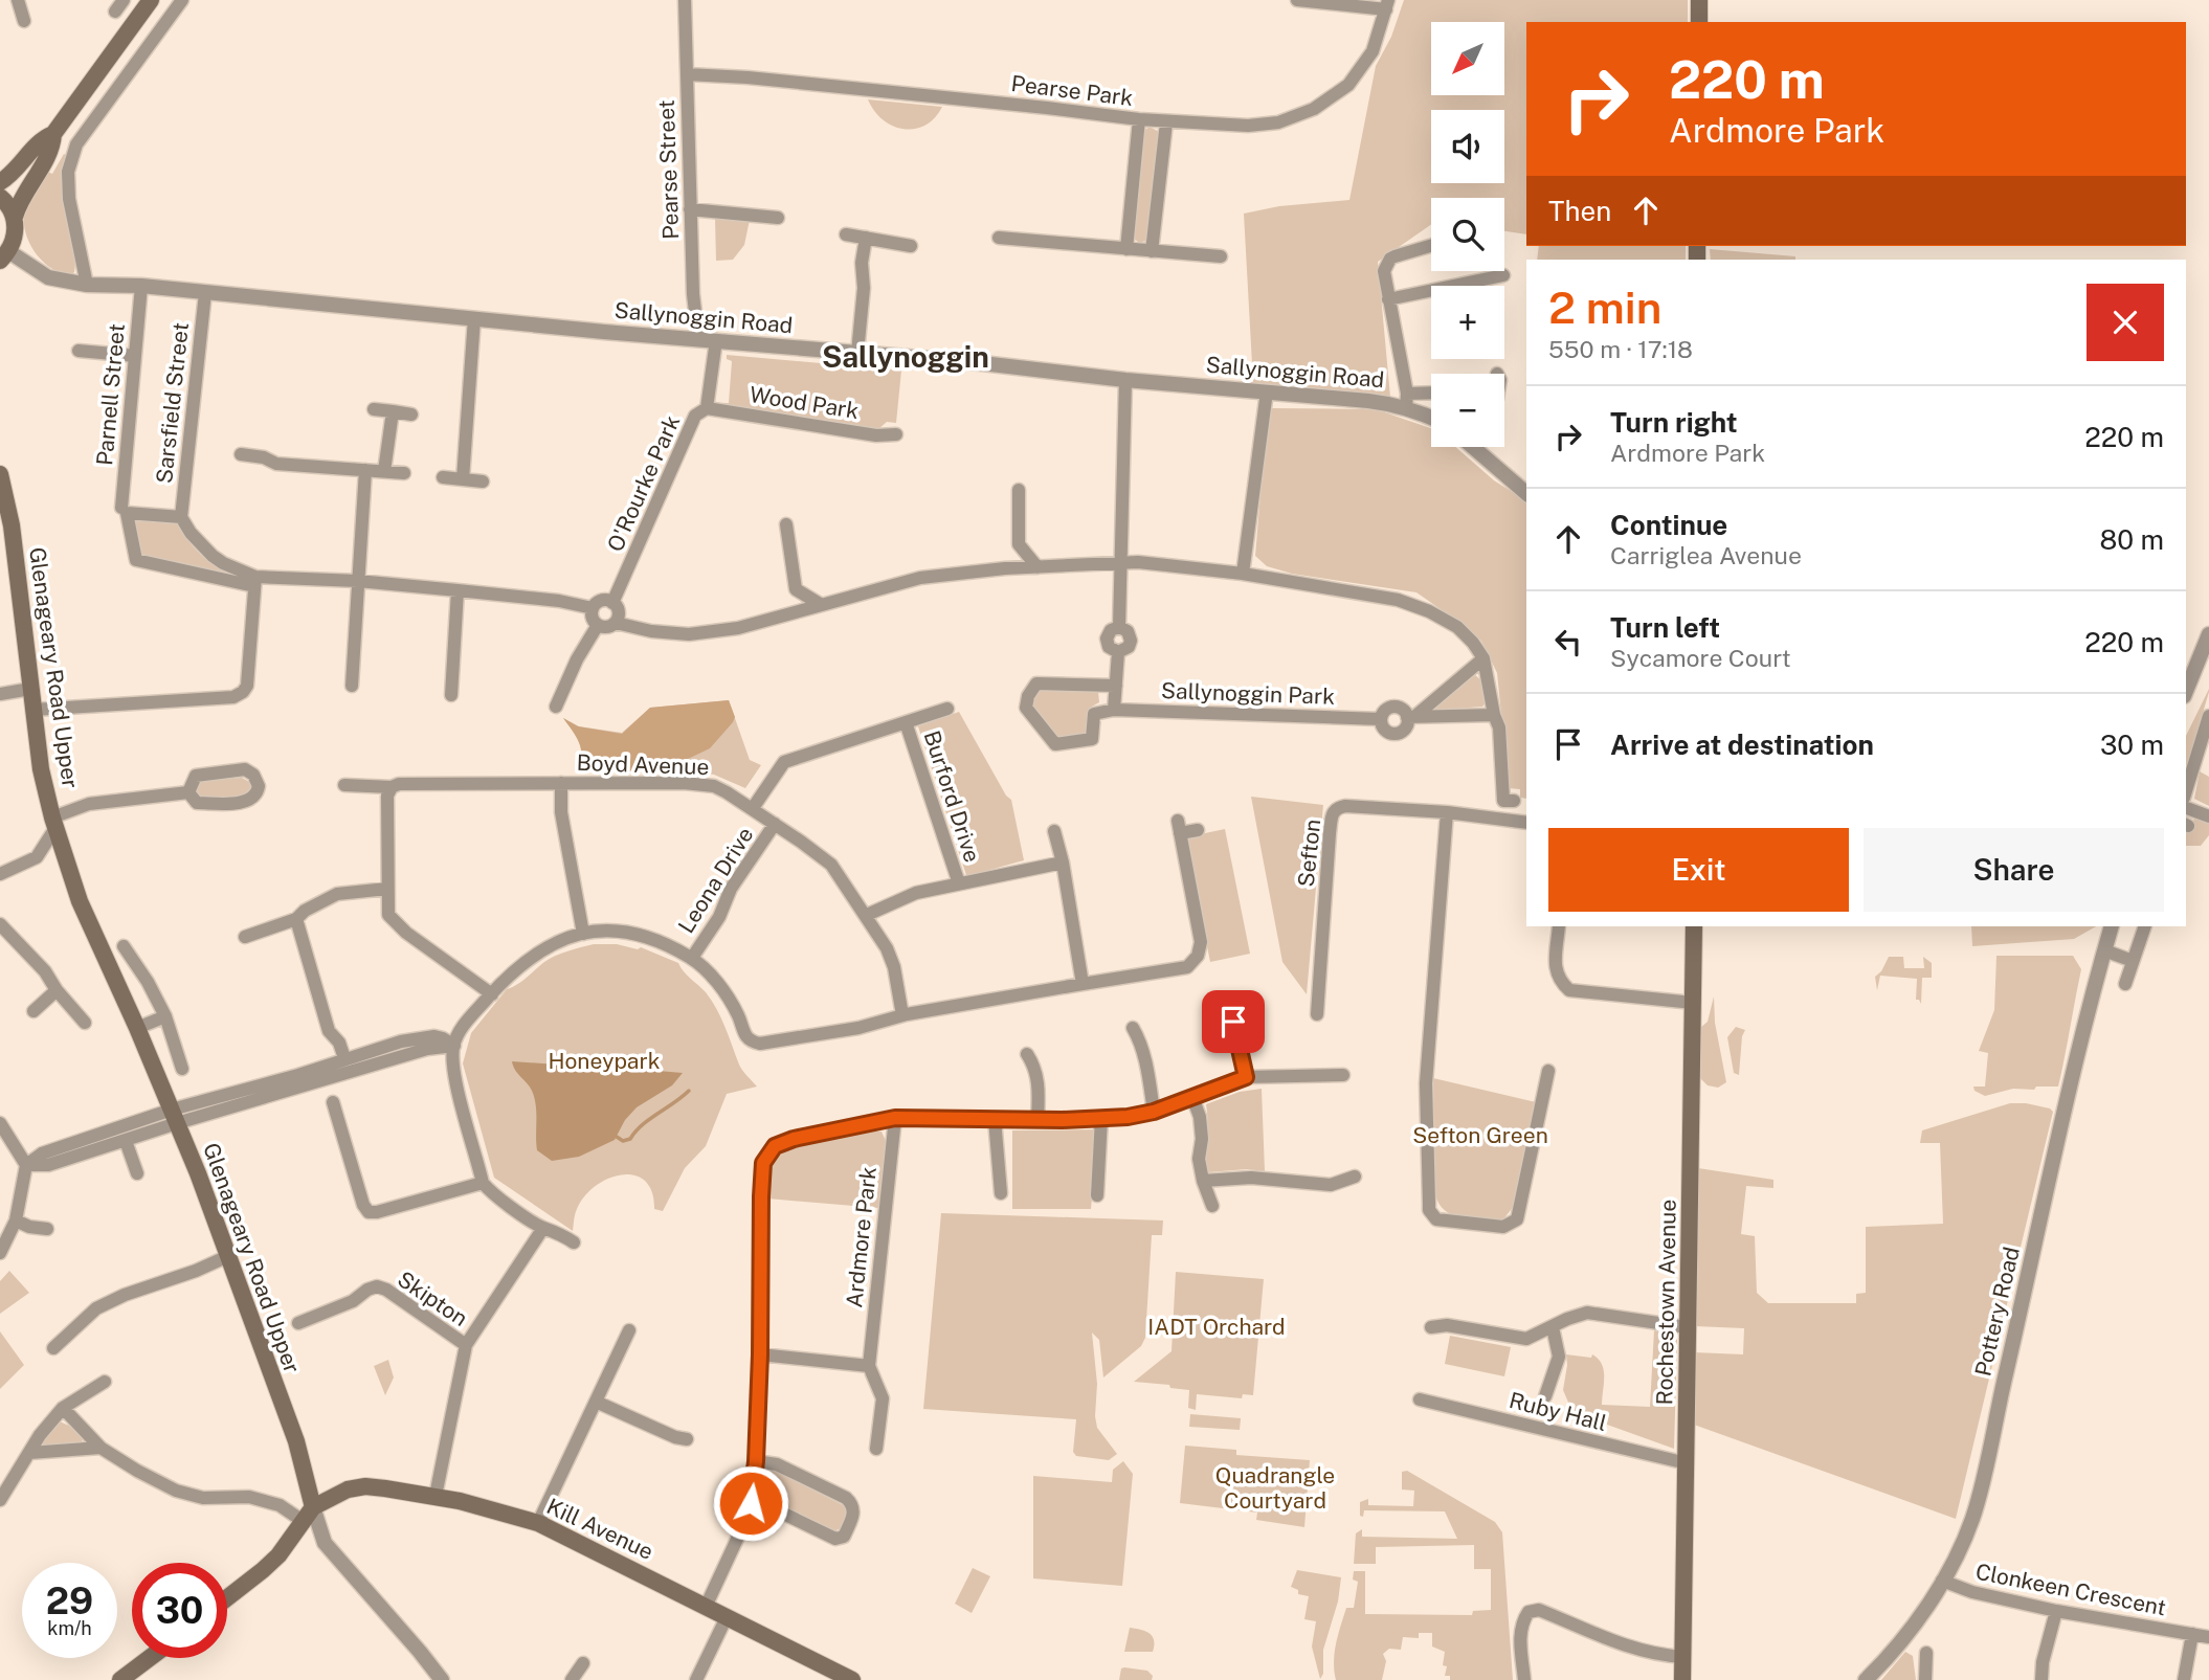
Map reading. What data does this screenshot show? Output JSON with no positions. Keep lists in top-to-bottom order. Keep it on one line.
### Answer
{"streets":{"main road":["Glenageary Road Upper","Rochestown Avenue","Kill Avenue"],"street":["Pearse Park","Pearse Street","Sallynoggin Road","Parnell Street","Sarsfield Street","Wood Park","O'Rourke Park","Sallynoggin Park","Boyd Avenue","Burford Drive","Sefton","Leona Drive","Ardmore Park","Skipton","Pottery Road","Ruby Hall","Clonkeen Crescent"]},"crossings":[["Pearse Park","Pearse Street"],["Pearse Street","Sallynoggin Road"],["Sallynoggin Road","Parnell Street"],["Sallynoggin Road","Sarsfield Street"],["Sallynoggin Road","O'Rourke Park"],["Wood Park","O'Rourke Park"],["Glenageary Road Upper","Kill Avenue"],["Boyd Avenue","Burford Drive"],["Boyd Avenue","Leona Drive"],["Rochestown Avenue","Ruby Hall"],["Pottery Road","Clonkeen Crescent"]],"districts":["Sallynoggin"],"parks":["Honeypark","Sefton Green","IADT Orchard","Quadrangle Courtyard"],"north":"bottom left","page":{"map_buttons":["+","−"],"turn":["220 m","Ardmore Park"],"then":"Then","heading":["2 min","550 m · 17:18"],"list":[{"name":"Turn right","note":"Ardmore Park","value":"220 m"},{"name":"Continue","note":"Carriglea Avenue","value":"80 m"},{"name":"Turn left","note":"Sycamore Court","value":"220 m"},{"name":"Arrive at destination","value":"30 m"}],"buttons":["Exit","Share"],"speed":"29 km/h","limit":"30"}}
